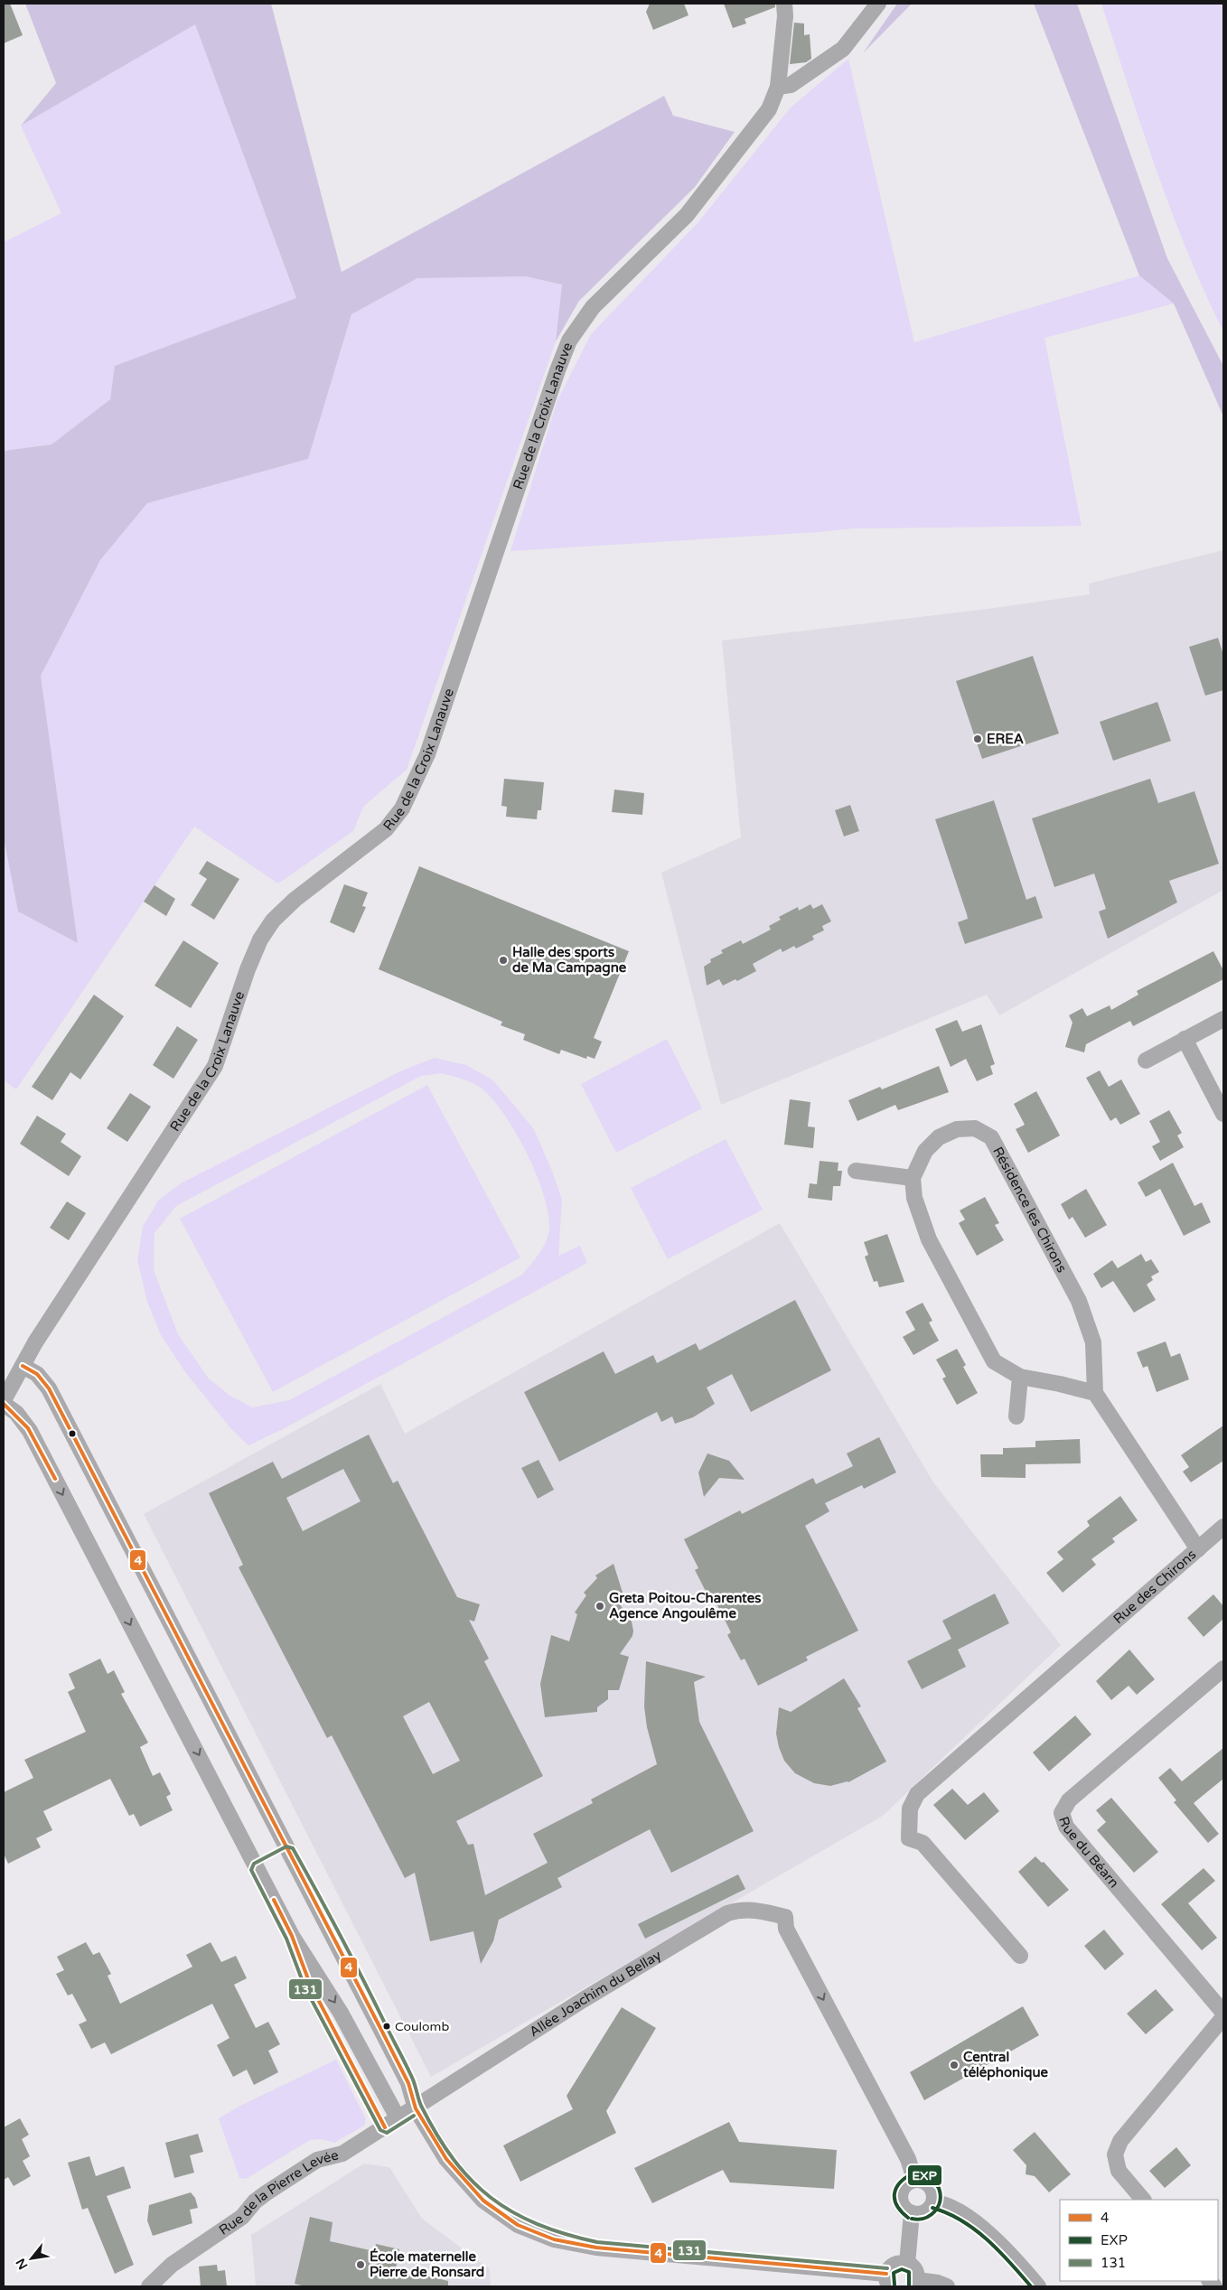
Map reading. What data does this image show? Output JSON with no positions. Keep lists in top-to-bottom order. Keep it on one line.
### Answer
{"streets":{"street":["Rue de la Croix Lanauve","Résidence les Chirons","Rue des Chirons","Rue du Béarn","Allée Joachim du Bellay","Rue de la Pierre Levée"]},"crossings":[["Allée Joachim du Bellay","Rue de la Pierre Levée"]],"places":["EREA","Halle des sports de Ma Campagne","Greta Poitou-Charentes Agence Angoulême","Coulomb","Central téléphonique","École maternelle Pierre de Ronsard"],"lines":["transit line 4","transit line 131","transit line EXP"],"legend":["4","EXP","131"],"north":"bottom left"}
